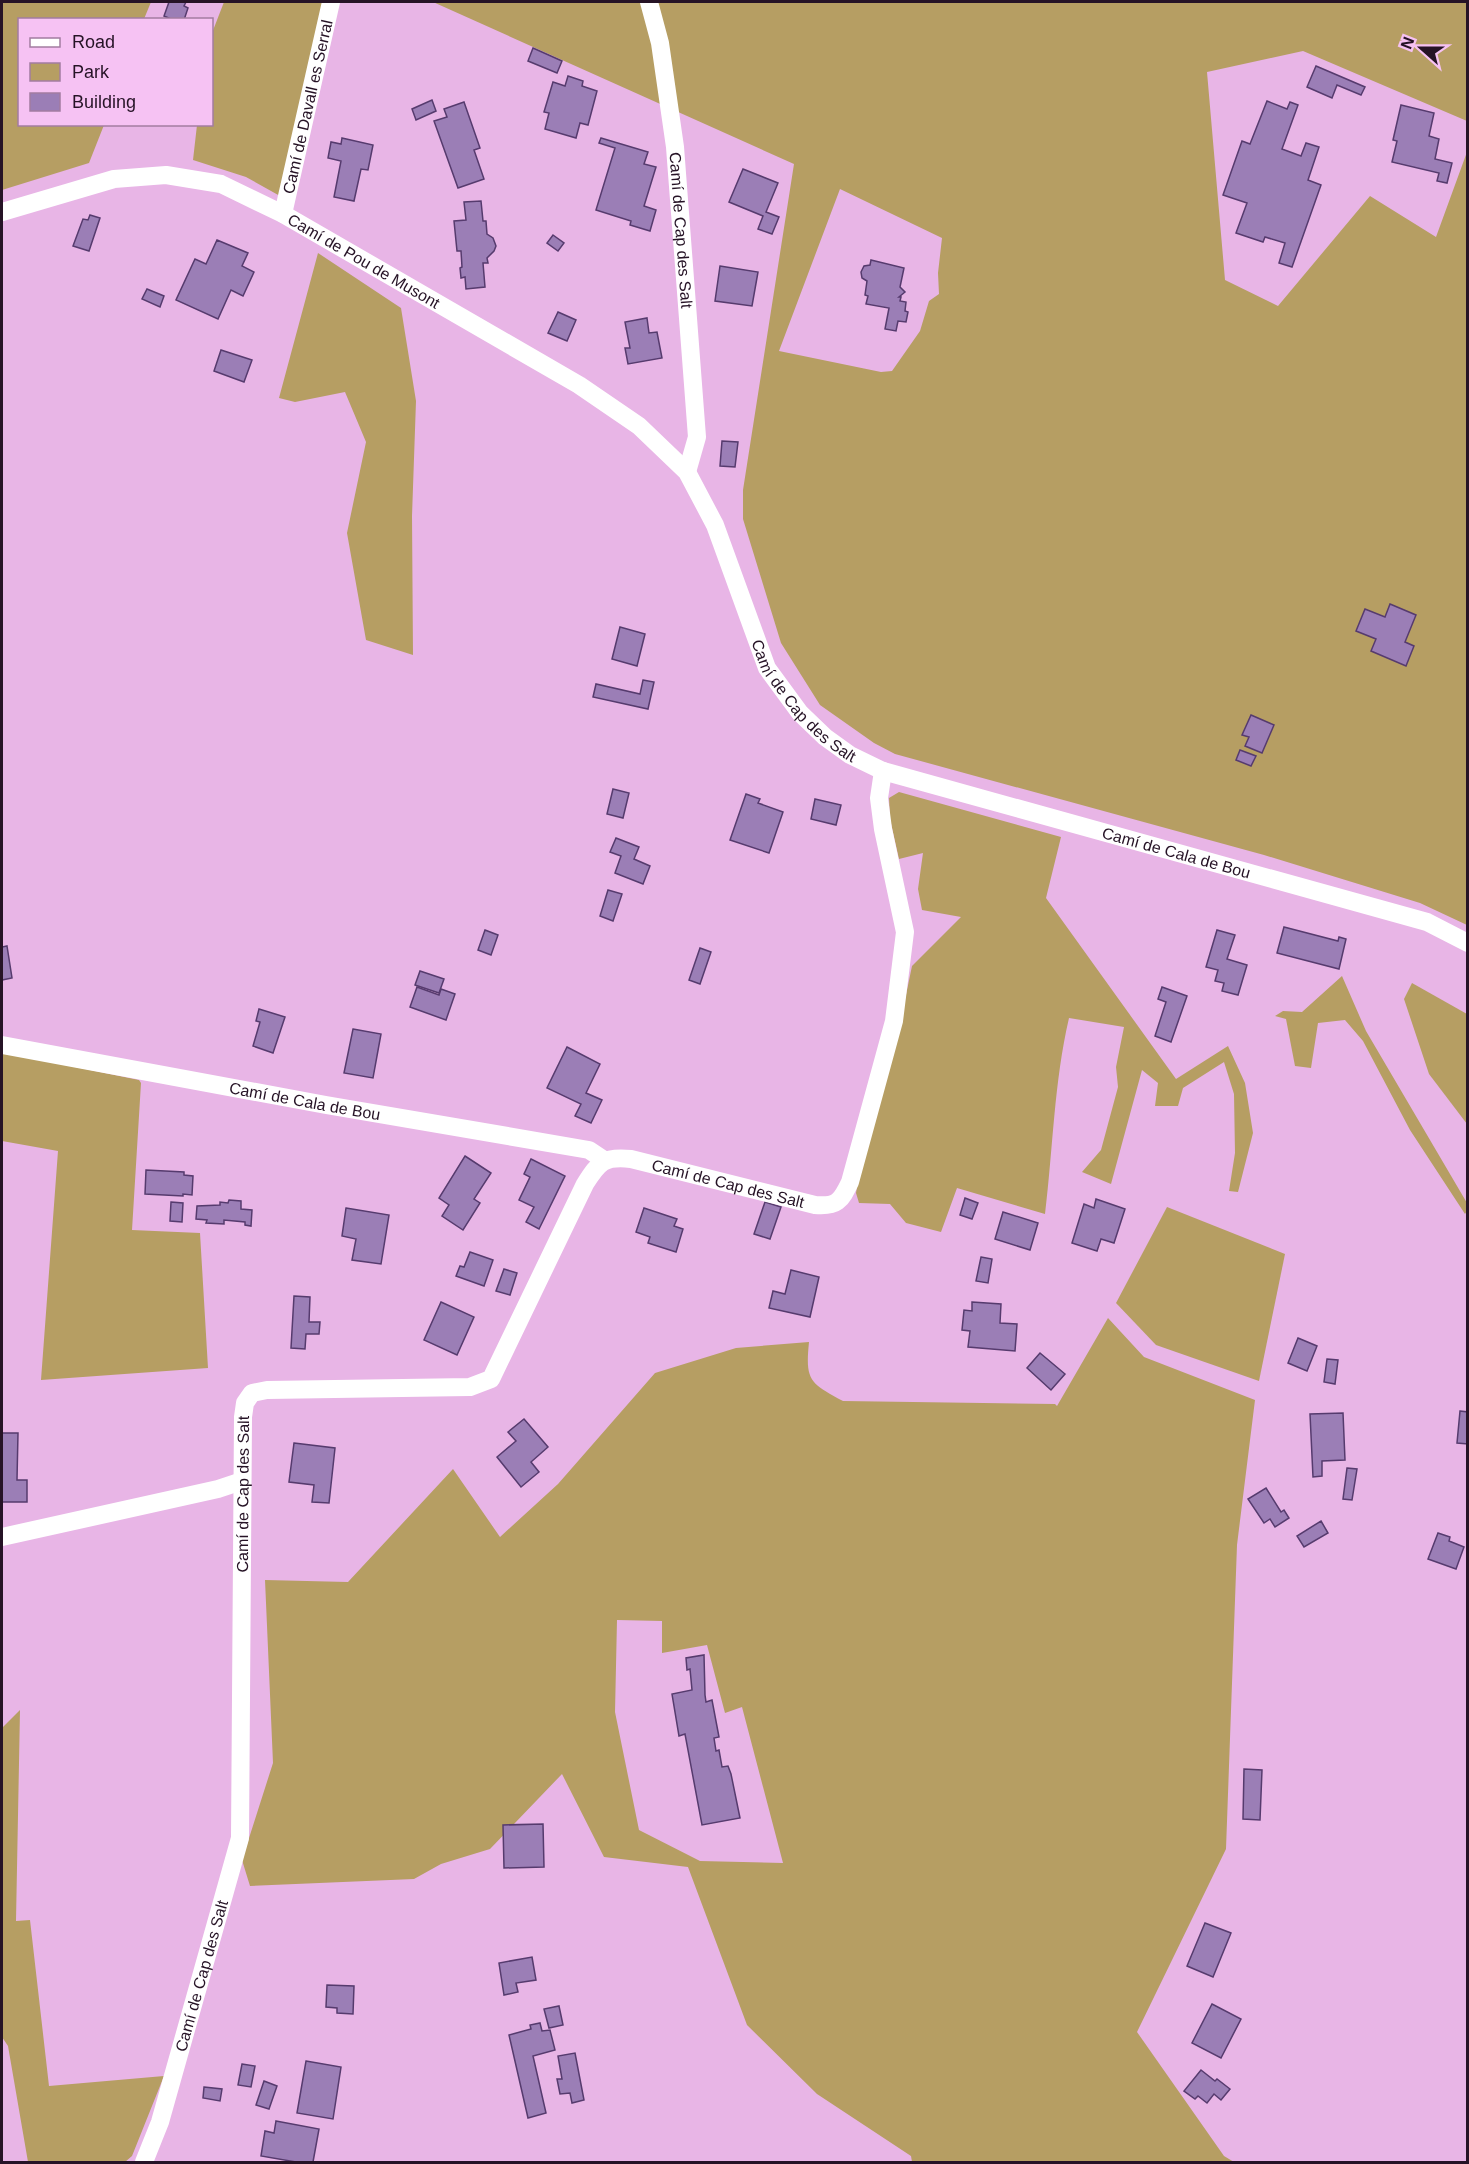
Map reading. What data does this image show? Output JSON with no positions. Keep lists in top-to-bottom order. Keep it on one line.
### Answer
{"streets":{"street":["Camí de Davall es Serral","Camí de Cap des Salt","Camí de Pou de Musont","Camí de Cala de Bou"]},"crossings":[["Camí de Davall es Serral","Camí de Pou de Musont"],["Camí de Cap des Salt","Camí de Pou de Musont"],["Camí de Cap des Salt","Camí de Cala de Bou"]],"legend":["Road","Park","Building"],"north":"left"}
